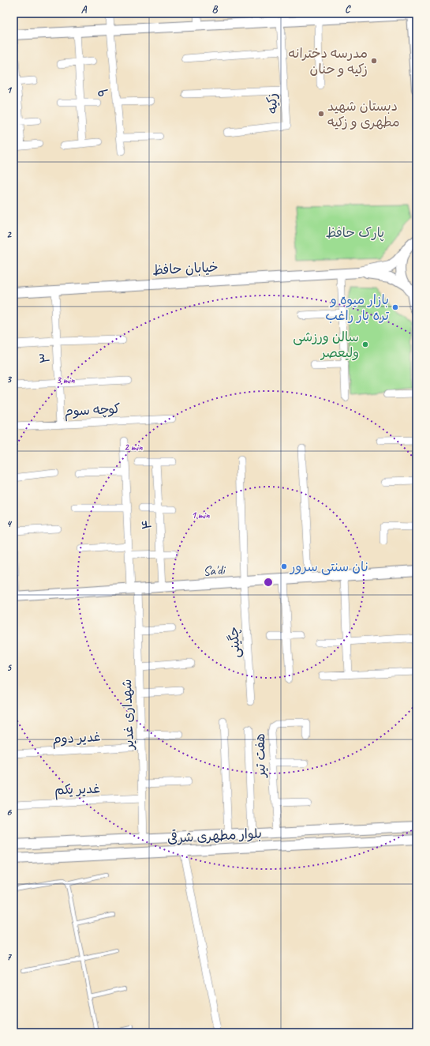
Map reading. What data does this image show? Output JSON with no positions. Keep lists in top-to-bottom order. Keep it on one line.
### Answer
{"streets":{"street":["۹","زکیه","خیابان حافظ","۳","کوچه سوم","۴","Sa'di","چگینی","شهداری غدیر","غدیر دوم","هفت تیر","غدیر یکم","بلوار مطهری شرقی"]},"crossings":[["خیابان حافظ","۳"],["۳","کوچه سوم"],["۴","Sa'di"],["Sa'di","چگینی"],["Sa'di","شهداری غدیر"],["شهداری غدیر","غدیر دوم"],["شهداری غدیر","غدیر یکم"],["شهداری غدیر","بلوار مطهری شرقی"],["هفت تیر","بلوار مطهری شرقی"]],"parks":["پارک حافظ"],"places":["مدرسه دخترانه زکیه و حنان","دبستان شهید مطهری و زکیه","بازار میوه و تره بار راغب","سالن ورزشی ولیعصر","نان سنتی سرور"],"grid":{"columns":["A","B","C"],"rows":["1","2","3","4","5","6","7"]},"rings":["3 min","2 min","1 min"]}
